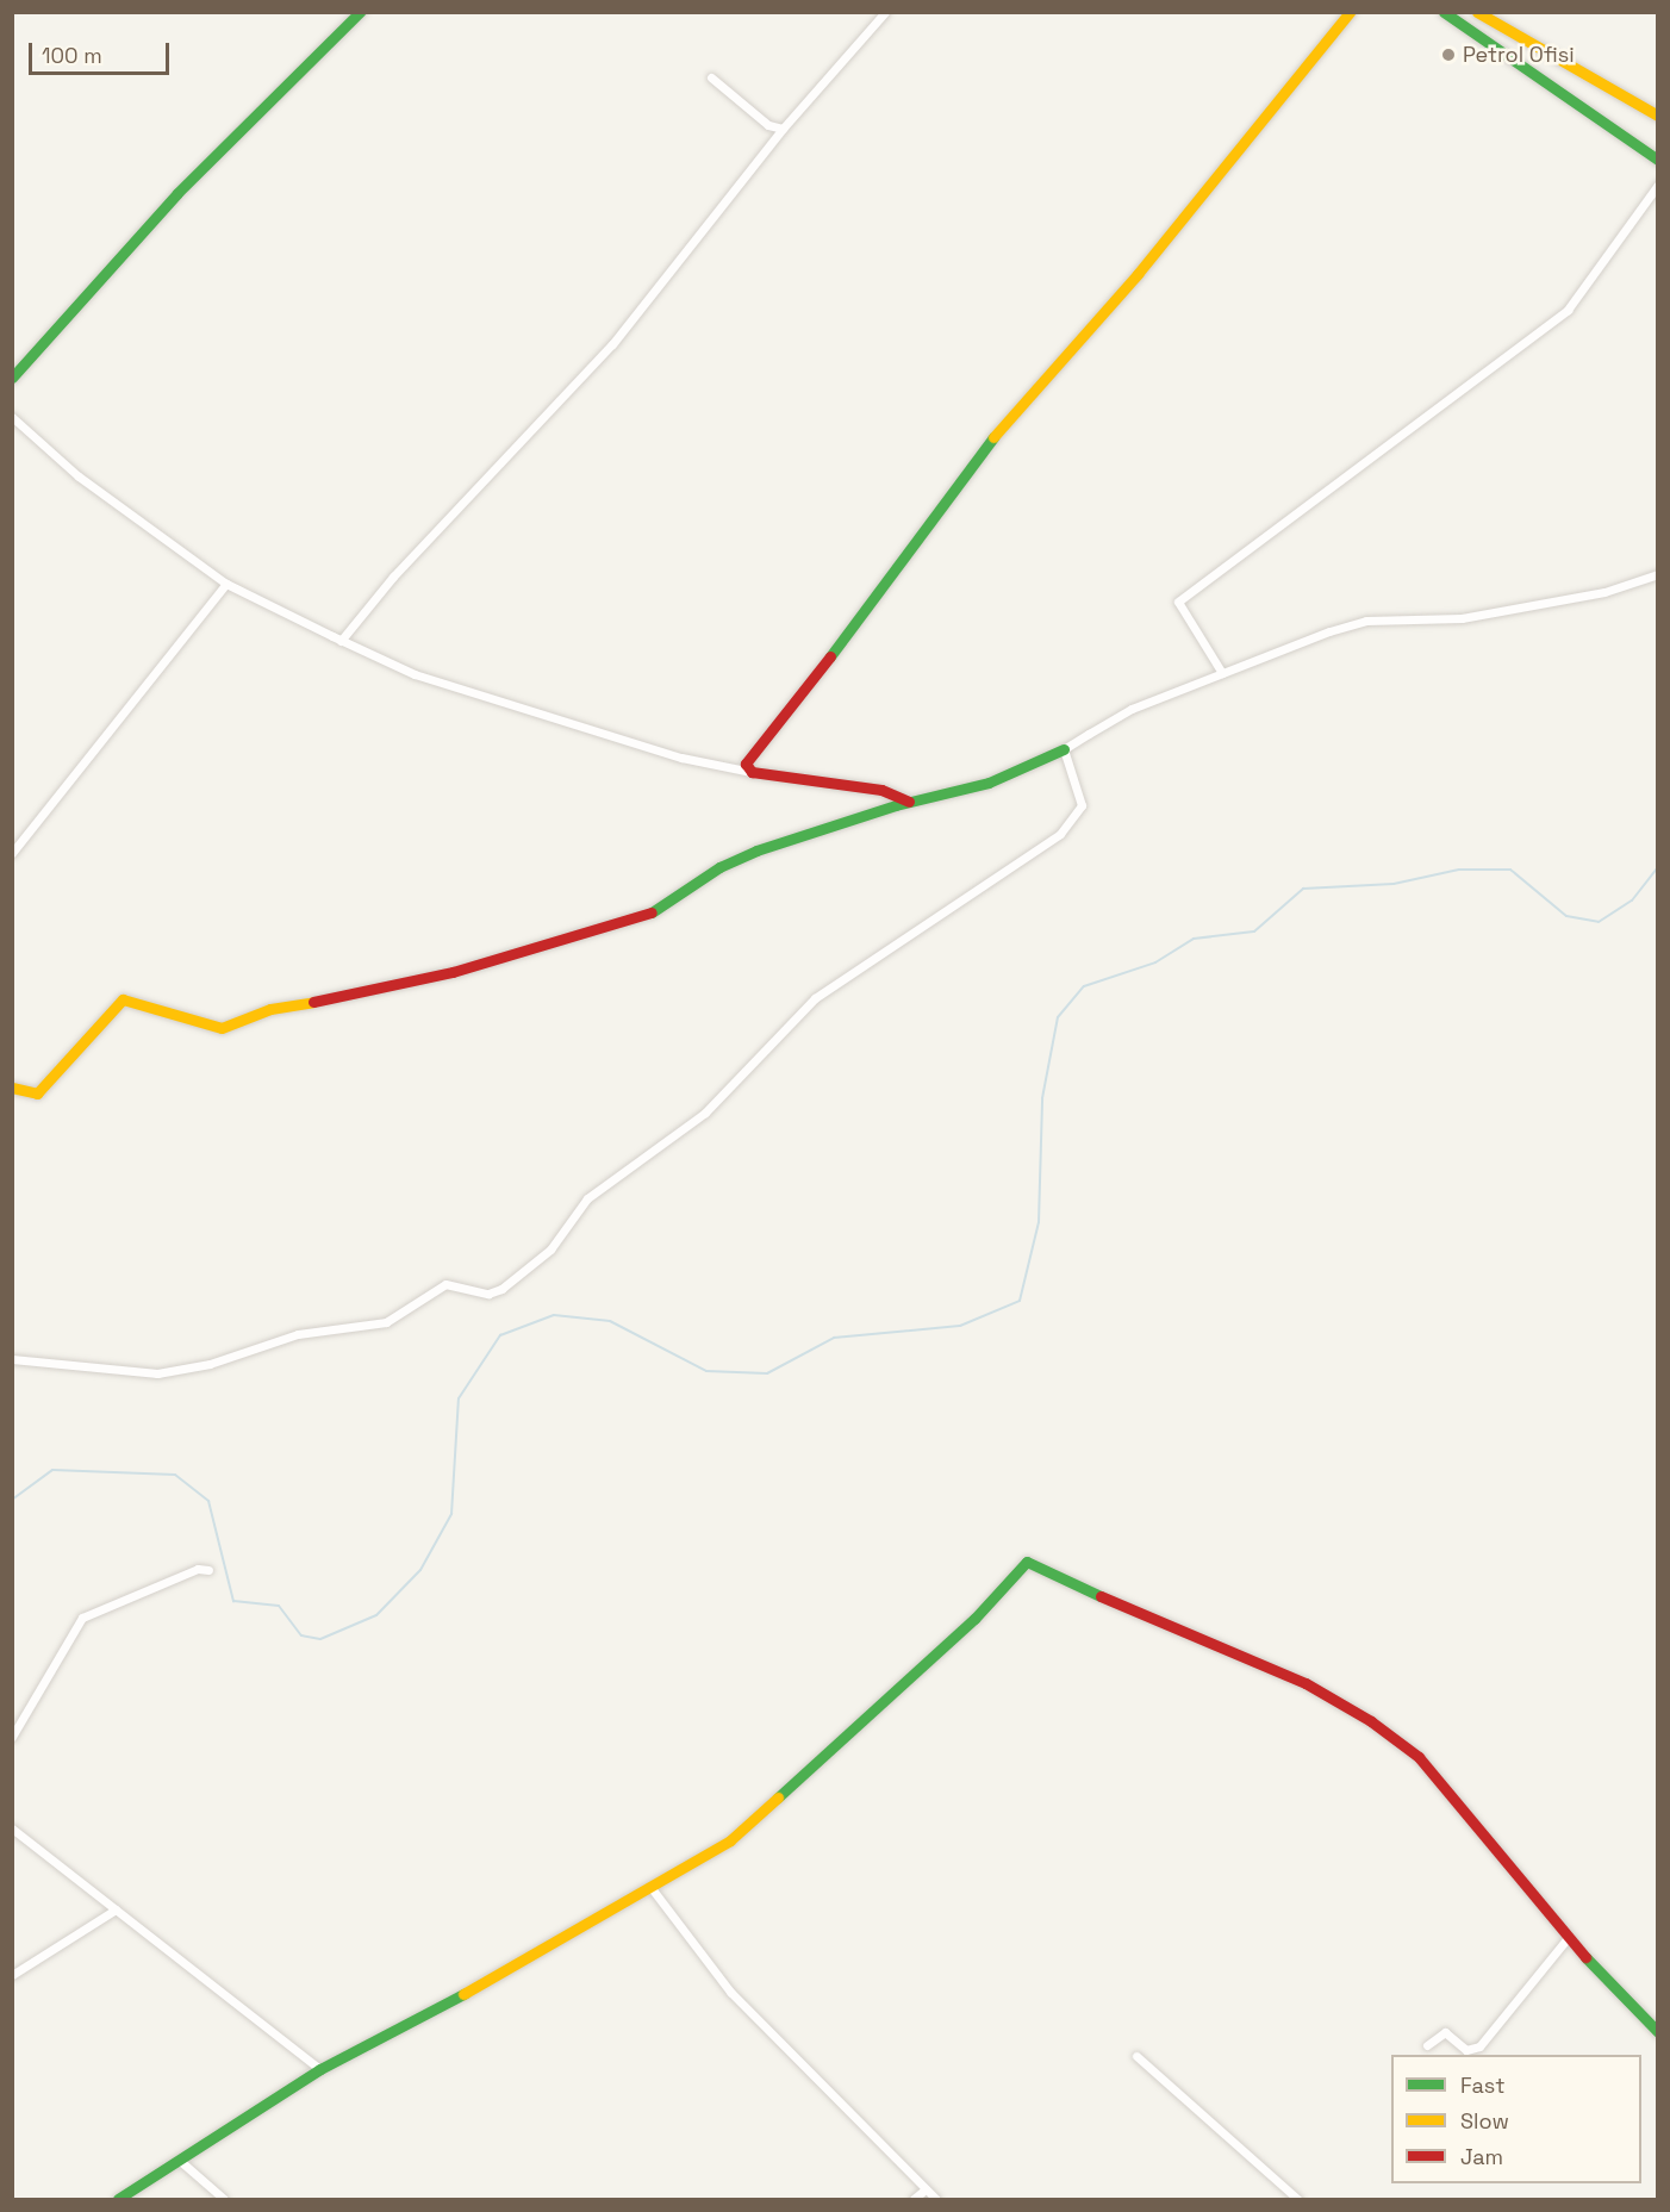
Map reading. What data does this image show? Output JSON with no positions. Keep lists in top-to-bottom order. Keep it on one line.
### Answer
{"places":["Petrol Ofisi"],"legend":["Fast","Slow","Jam"],"scale_bar":"100 m"}
